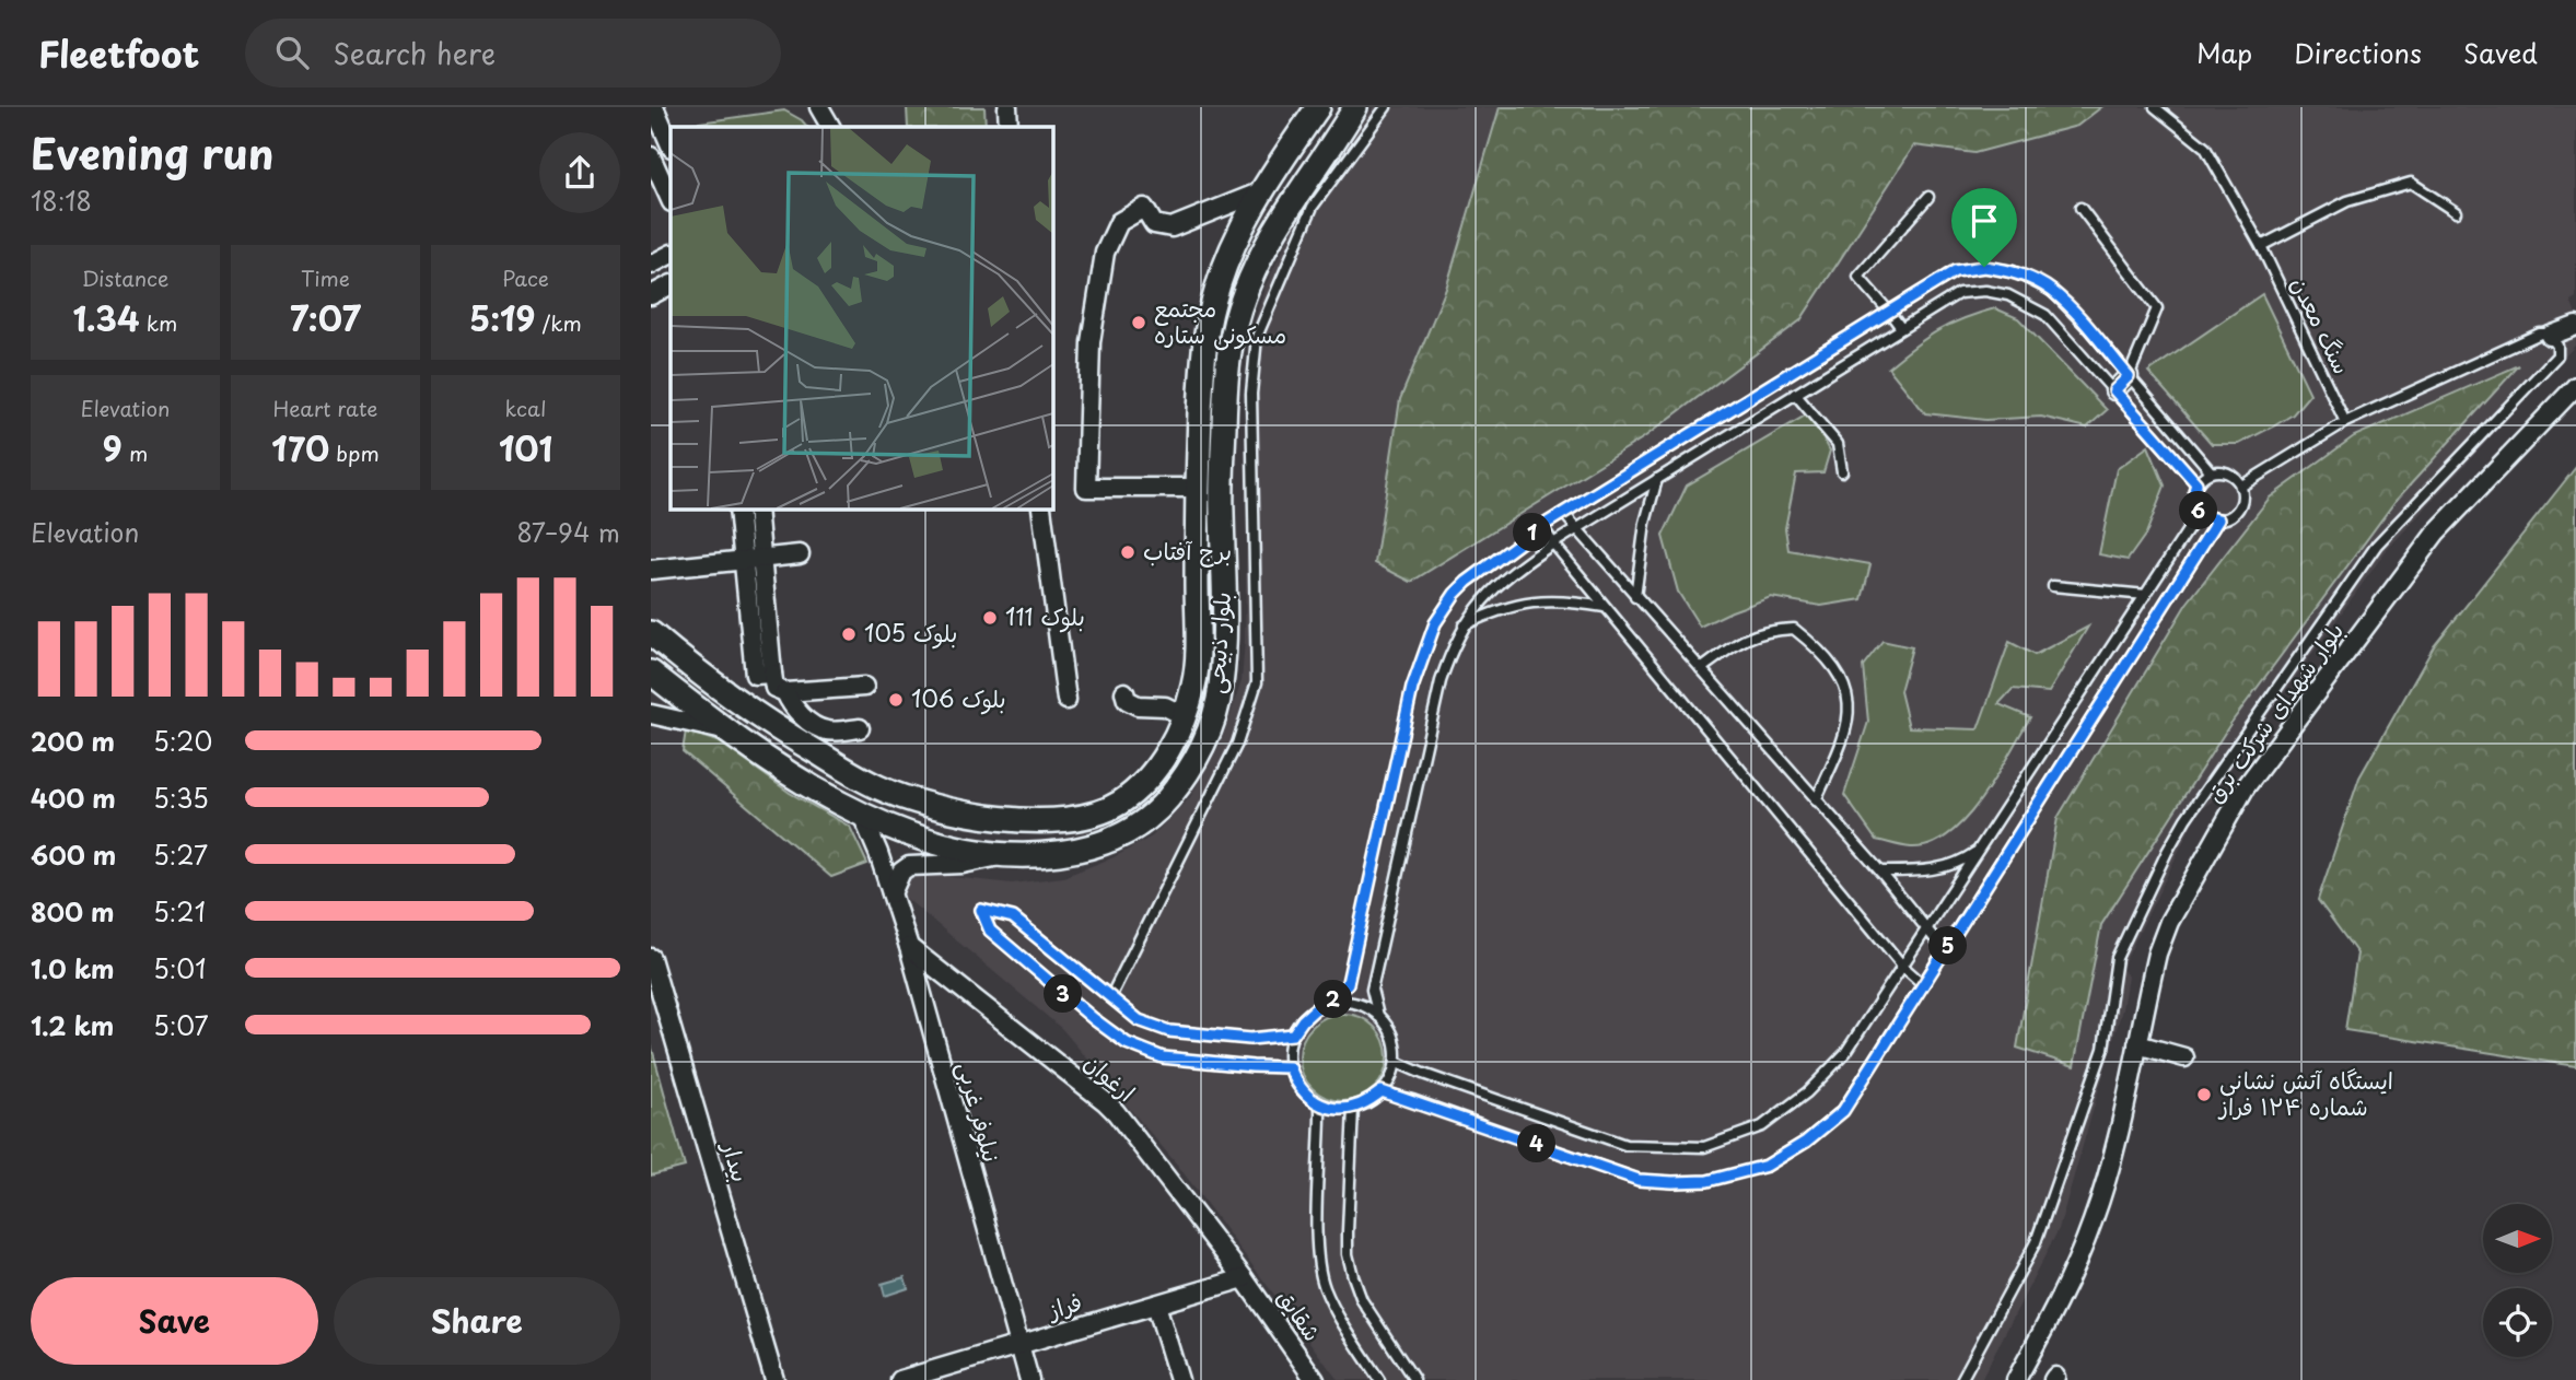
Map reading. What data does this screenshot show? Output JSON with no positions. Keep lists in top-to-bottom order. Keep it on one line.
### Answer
{"streets":{"main road":["بلوار ذبیحی"],"street":["بلوار شهدای شرکت برق","ارغوان","نیلوفر غربی","بیدار","فراز","شقایق"],"lane":["سنگ معدن"]},"crossings":[["بلوار ذبیحی","نیلوفر غربی"],["ارغوان","نیلوفر غربی"],["ارغوان","فراز"],["ارغوان","شقایق"],["نیلوفر غربی","فراز"],["فراز","شقایق"]],"places":["مجتمع مسکونی ستاره","برج آفتاب","بلوک 111","بلوک 105","بلوک 106","ایستگاه آتش نشانی شماره ۱۲۴ فراز"],"north":"right","page":{"header":"Fleetfoot","search":"Search here","nav":["Map","Directions","Saved"],"heading":["Evening run","18:18"],"stats":[["Distance","1.34 km"],["Time","7:07"],["Pace","5:19 /km"],["Elevation","9 m"],["Heart rate","170 bpm"],["kcal","101"]],"pins":["6","1","5","3","2","4"],"chart":["Elevation","87–94 m"],"list":[{"name":"200 m","note":"5:20"},{"name":"400 m","note":"5:35"},{"name":"600 m","note":"5:27"},{"name":"800 m","note":"5:21"},{"name":"1.0 km","note":"5:01"},{"name":"1.2 km","note":"5:07"}],"buttons":["Save","Share"]}}
